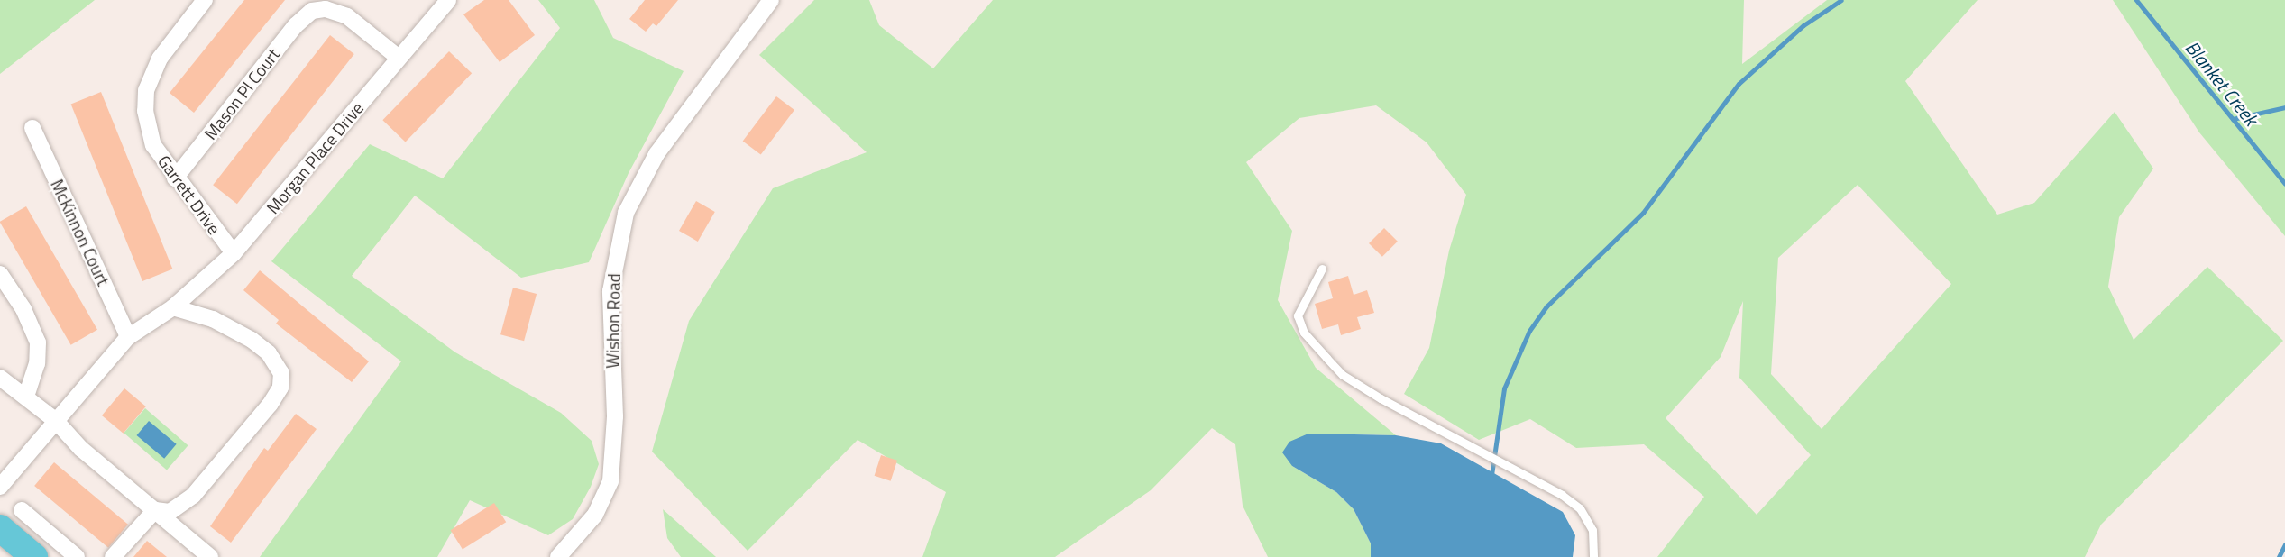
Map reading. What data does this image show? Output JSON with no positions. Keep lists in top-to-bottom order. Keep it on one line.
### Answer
{"streets":{"street":["Mason Pl Court","Morgan Place Drive","Garrett Drive","McKinnon Court","Wishon Road"]},"crossings":[["Mason Pl Court","Morgan Place Drive"],["Mason Pl Court","Garrett Drive"],["Morgan Place Drive","Garrett Drive"],["Morgan Place Drive","McKinnon Court"]],"water":["Blanket Creek"]}
